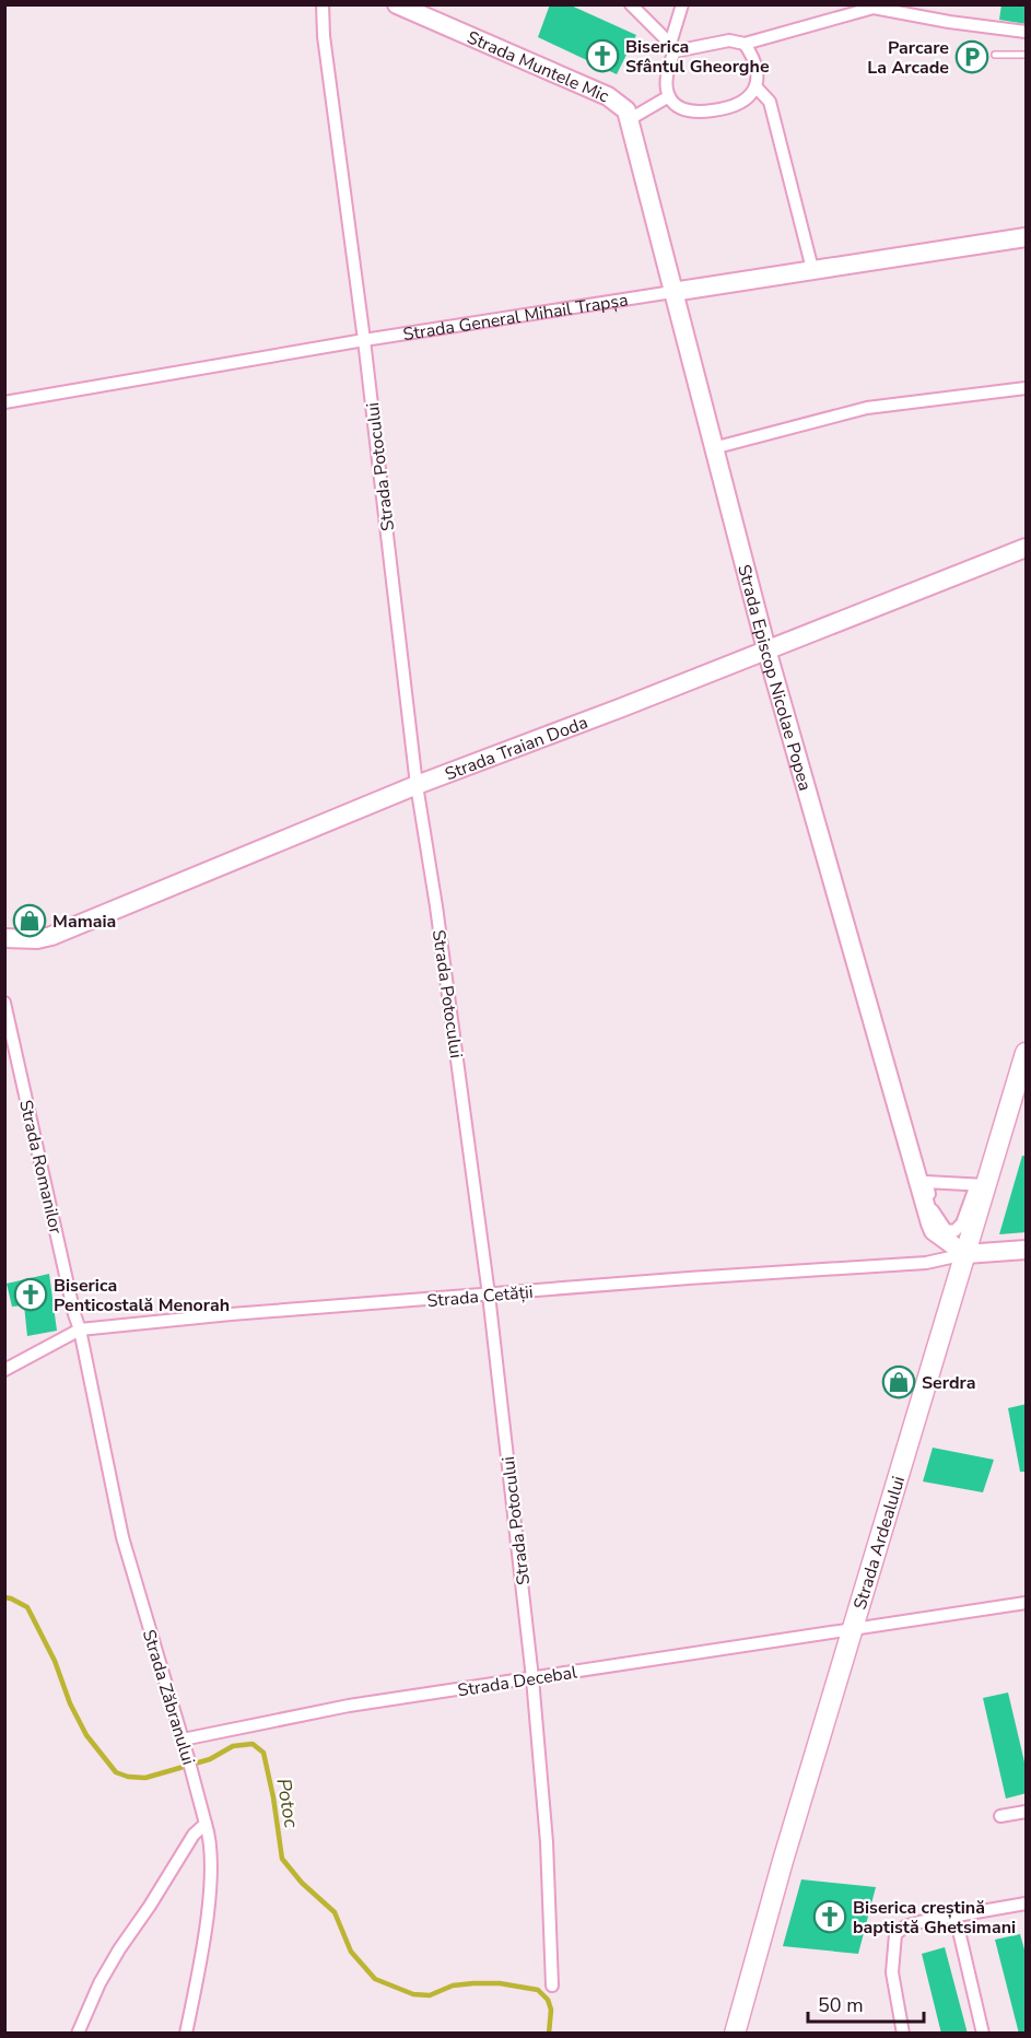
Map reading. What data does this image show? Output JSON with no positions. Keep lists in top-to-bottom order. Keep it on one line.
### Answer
{"streets":{"main road":["Strada Muntele Mic","Strada General Mihail Trapșa","Strada Episcop Nicolae Popea","Strada Traian Doda","Strada Ardealului"],"street":["Strada Potocului","Strada Romanilor","Strada Cetății","Strada Decebal","Strada Zăbranului"]},"crossings":[["Strada Muntele Mic","Strada Episcop Nicolae Popea"],["Strada General Mihail Trapșa","Strada Potocului"],["Strada General Mihail Trapșa","Strada Episcop Nicolae Popea"],["Strada Potocului","Strada Traian Doda"],["Strada Potocului","Strada Cetății"],["Strada Potocului","Strada Decebal"],["Strada Episcop Nicolae Popea","Strada Traian Doda"],["Strada Episcop Nicolae Popea","Strada Cetății"],["Strada Episcop Nicolae Popea","Strada Ardealului"],["Strada Romanilor","Strada Cetății"],["Strada Romanilor","Strada Zăbranului"],["Strada Cetății","Strada Ardealului"],["Strada Cetății","Strada Zăbranului"],["Strada Ardealului","Strada Decebal"],["Strada Decebal","Strada Zăbranului"]],"water":["Potoc"],"places":{"church":["Biserica Sfântul Gheorghe","Biserica Penticostală Menorah","Biserica creștină baptistă Ghetsimani"],"parking":["Parcare La Arcade"],"shop":["Mamaia","Serdra"]},"scale_bar":"50 m"}
